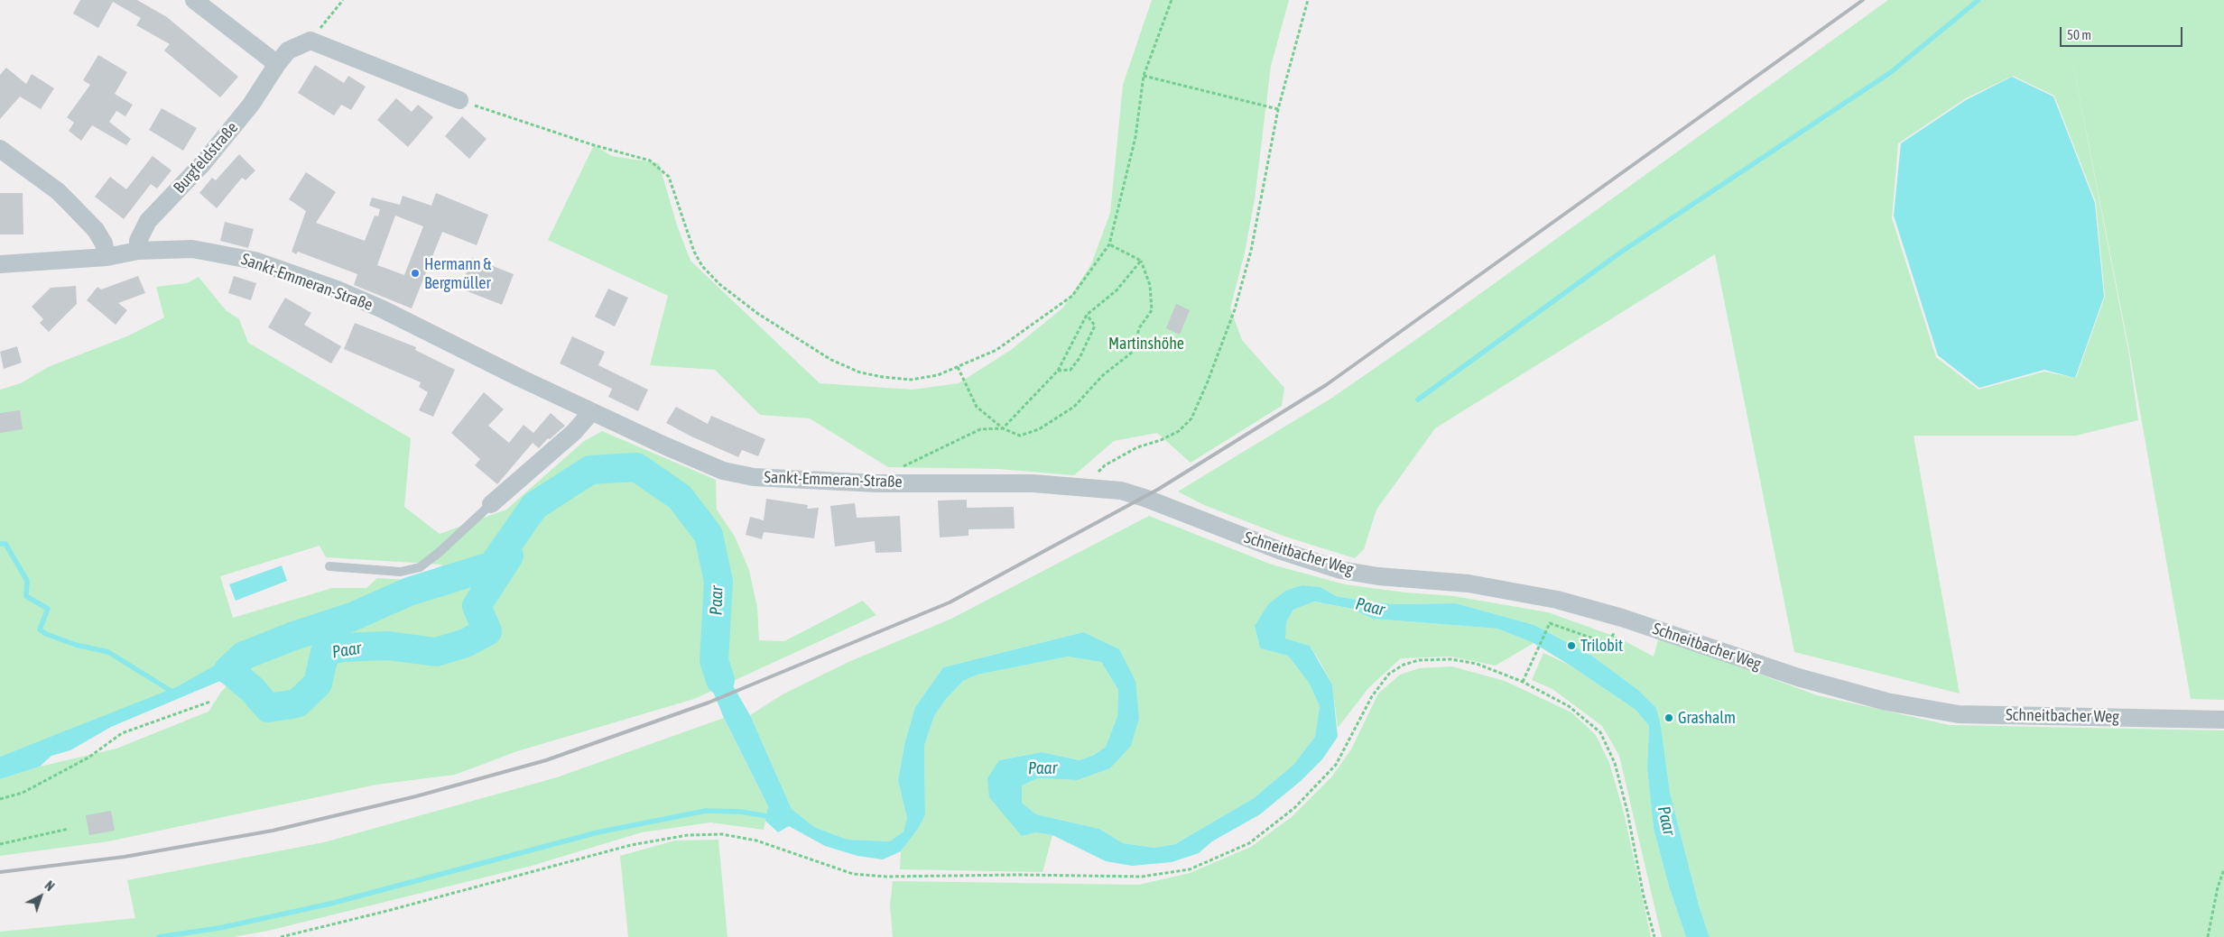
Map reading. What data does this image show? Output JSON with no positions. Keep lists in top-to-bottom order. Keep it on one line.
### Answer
{"streets":{"street":["Burgfeldstraße","Sankt-Emmeran-Straße","Schneitbacher Weg"]},"crossings":[["Burgfeldstraße","Sankt-Emmeran-Straße"],["Sankt-Emmeran-Straße","Schneitbacher Weg"]],"water":["Paar"],"parks":["Martinshöhe"],"places":["Hermann & Bergmüller","Trilobit","Grashalm"],"scale_bar":"50 m","north":"top right"}
